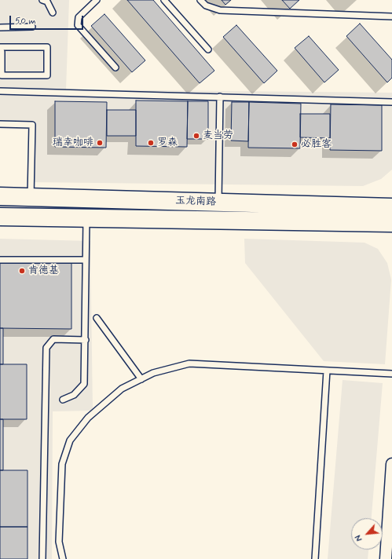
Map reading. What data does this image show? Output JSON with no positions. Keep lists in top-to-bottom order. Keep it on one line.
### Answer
{"streets":{"main road":["玉龙南路"]},"places":["麦当劳","瑞幸咖啡","罗森","必胜客","肯德基"],"scale_bar":"50 m","north":"bottom left"}
